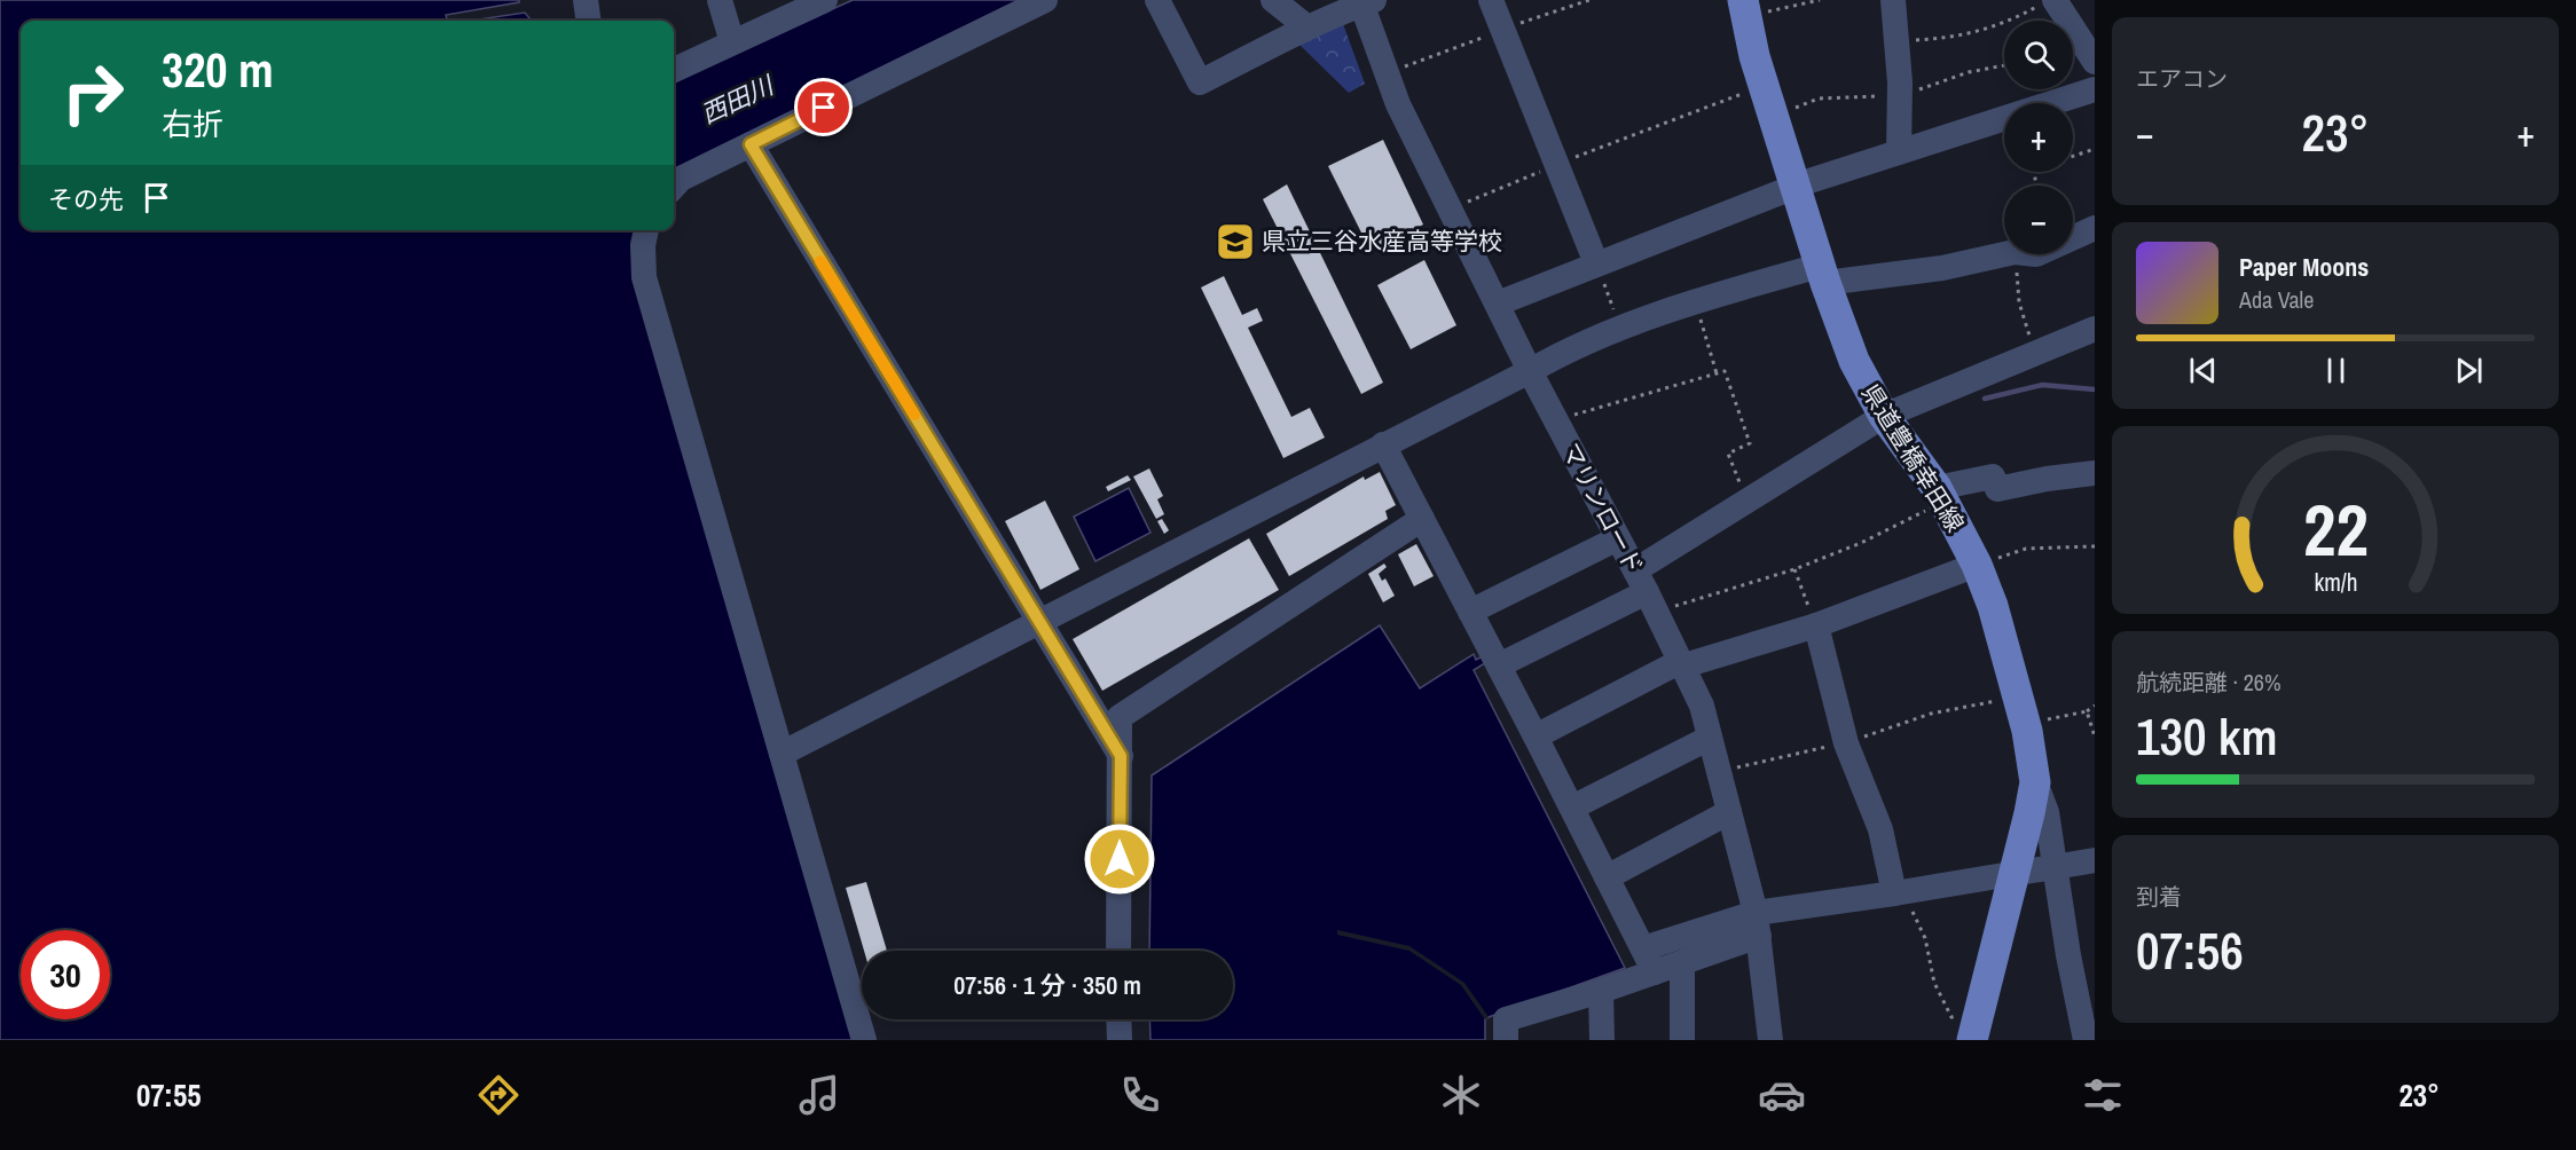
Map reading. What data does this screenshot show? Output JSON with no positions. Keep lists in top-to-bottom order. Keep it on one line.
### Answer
{"streets":{"main road":["県道豊橋幸田線"],"street":["マリンロード"]},"water":["西田川"],"places":{"school or university":["県立三谷水産高等学校"]},"page":{"tile":["エアコン",["航続距離 · 26%","130 km"],["到着","07:56"]],"map_buttons":["+","−"],"turn":["320 m","右折"],"heat":["−","23°","+"],"then":"その先","song":["Paper Moons","Ada Vale"],"limit":"30","trip":"07:56 · 1 分 · 350 m","tabs":["07:55","23°"],"gauge":["22","km/h"]}}
